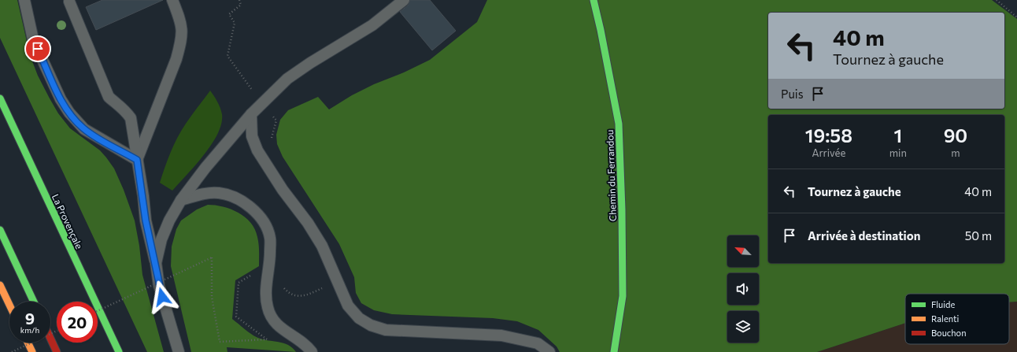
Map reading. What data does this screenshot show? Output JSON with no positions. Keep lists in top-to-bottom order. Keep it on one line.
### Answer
{"streets":{"main road":["Chemin du Ferrandou","La Provençale"]},"legend":["Fluide","Ralenti","Bouchon"],"north":"top left","page":{"turn":["40 m","Tournez à gauche"],"then":"Puis","eta":["19:58","Arrivée","1","min","90","m"],"list":[{"name":"Tournez à gauche","value":"40 m"},{"name":"Arrivée à destination","value":"50 m"}],"speed":"9 km/h","limit":"20"}}
